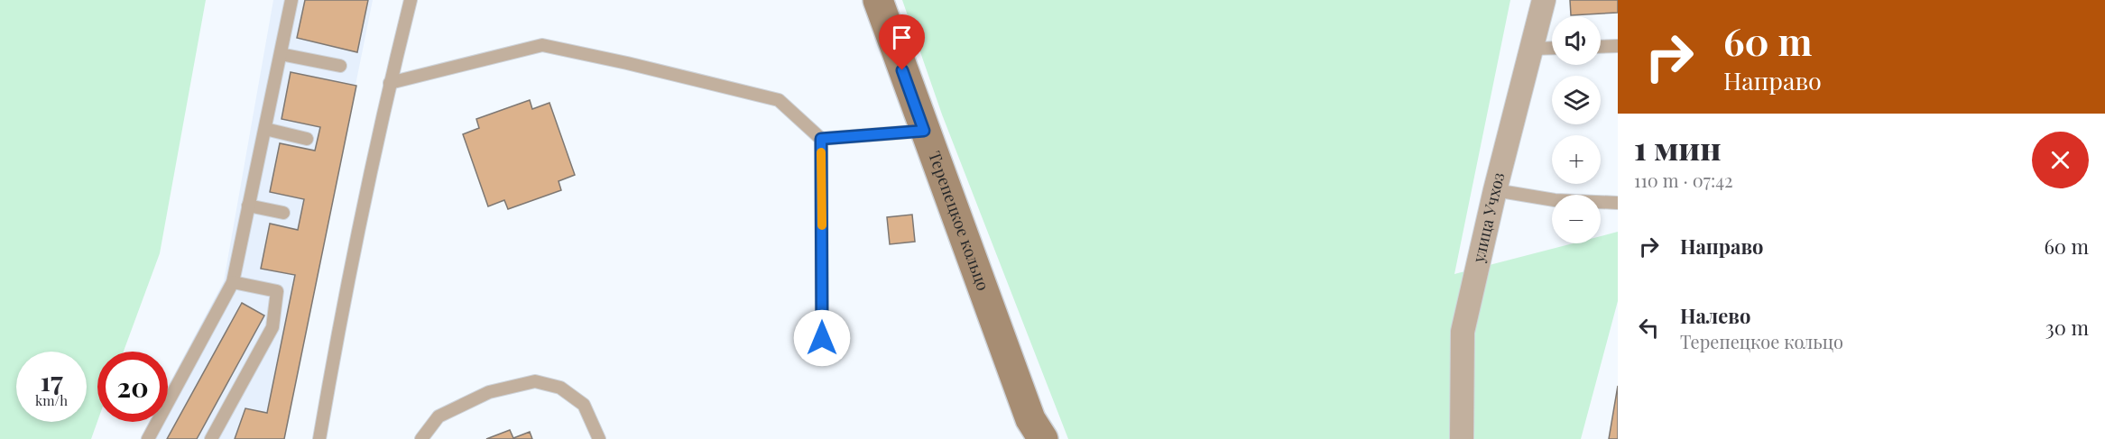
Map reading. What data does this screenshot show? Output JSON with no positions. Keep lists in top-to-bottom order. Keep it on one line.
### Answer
{"streets":{"street":["улица Учхоз","Терепецкое кольцо"]},"page":{"turn":["60 m","Направо"],"map_buttons":["+","−"],"heading":["1 мин","110 m · 07:42"],"list":[{"name":"Направо","value":"60 m"},{"name":"Налево","note":"Терепецкое кольцо","value":"30 m"}],"speed":"17 km/h","limit":"20"}}
